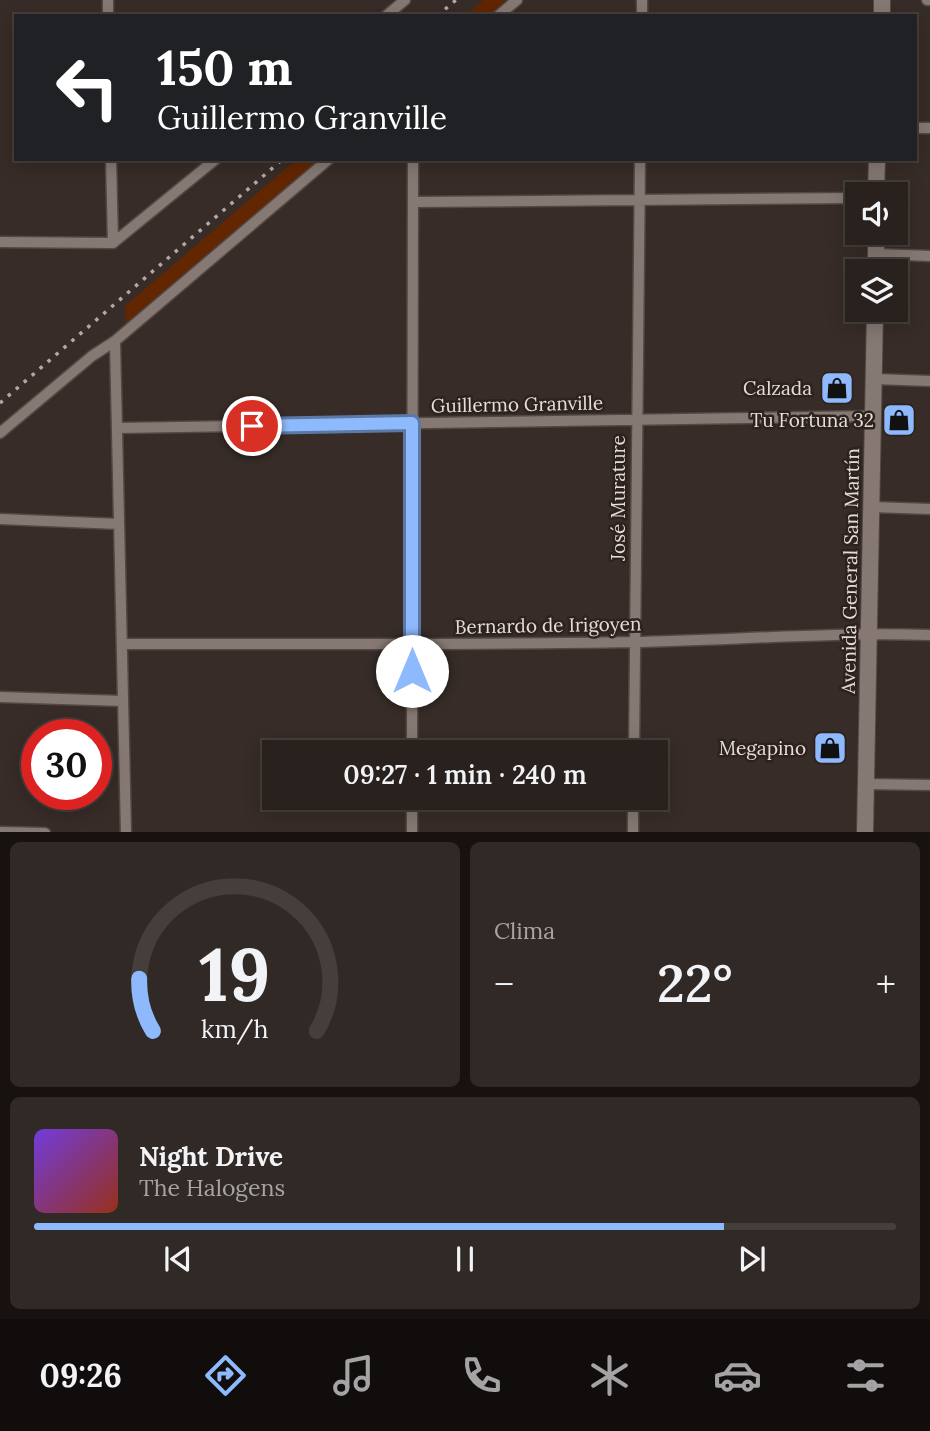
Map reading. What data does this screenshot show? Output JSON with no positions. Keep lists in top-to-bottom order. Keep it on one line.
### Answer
{"streets":{"main road":["Avenida General San Martín"],"street":["Guillermo Granville","José Murature","Bernardo de Irigoyen"]},"crossings":[["Guillermo Granville","José Murature"],["Guillermo Granville","Avenida General San Martín"],["José Murature","Bernardo de Irigoyen"],["Avenida General San Martín","Bernardo de Irigoyen"]],"places":{"shop":["Calzada","Tu Fortuna 32","Megapino"]},"page":{"turn":["150 m","Guillermo Granville"],"limit":"30","trip":"09:27 · 1 min · 240 m","tile":"Clima","heat":["−","22°","+"],"song":["Night Drive","The Halogens"],"tabs":"09:26","gauge":["19","km/h"]}}
